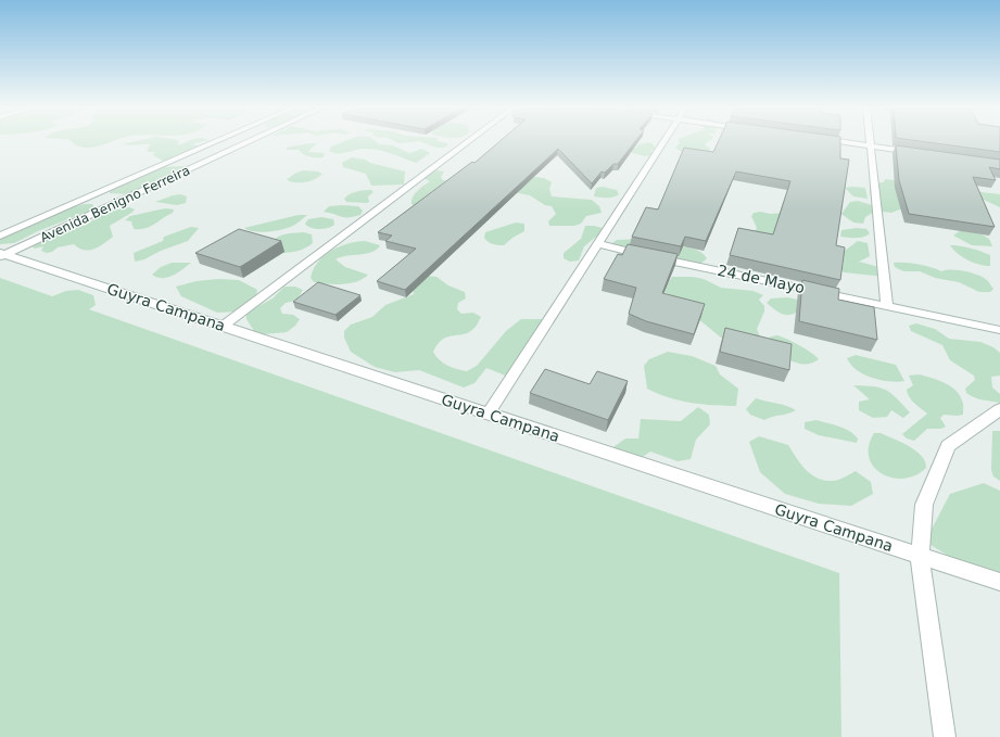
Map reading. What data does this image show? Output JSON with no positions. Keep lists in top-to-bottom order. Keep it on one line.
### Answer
{"streets":{"street":["Avenida Benigno Ferreira","24 de Mayo","Guyra Campana"]},"crossings":[["Avenida Benigno Ferreira","Guyra Campana"]]}
